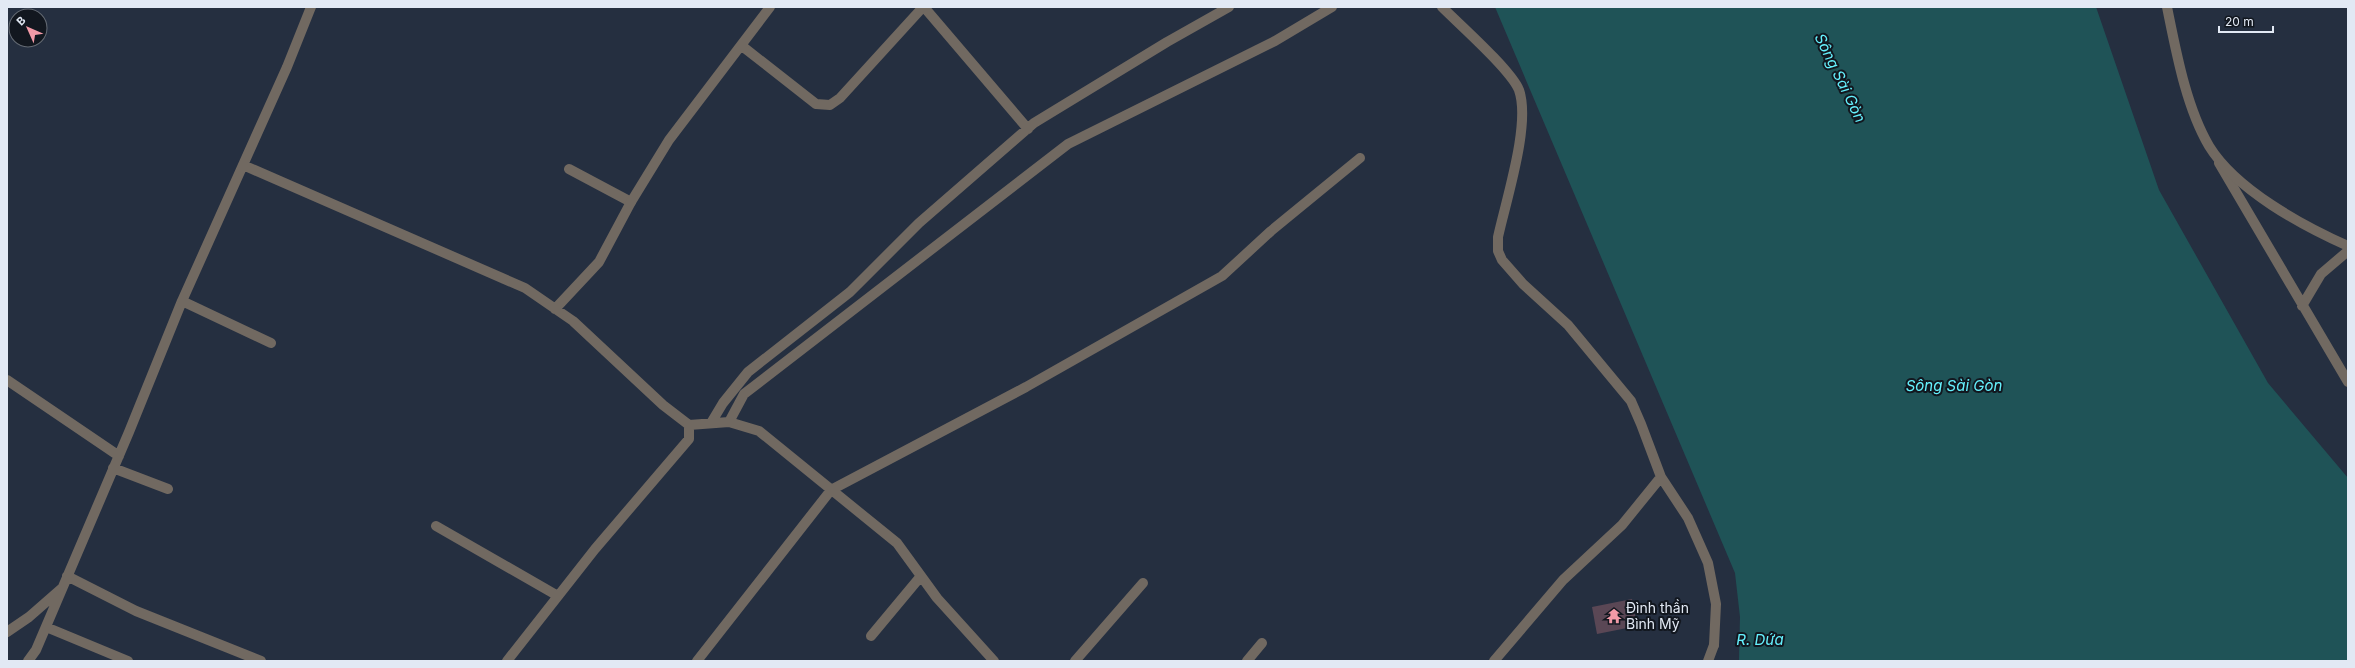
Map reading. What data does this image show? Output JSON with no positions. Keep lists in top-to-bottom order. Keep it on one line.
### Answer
{"water":["Sông Sài Gòn","R. Dứa"],"places":{"temple":["Đình thần Bình Mỹ"]},"scale_bar":"20 m","north":"top left"}
